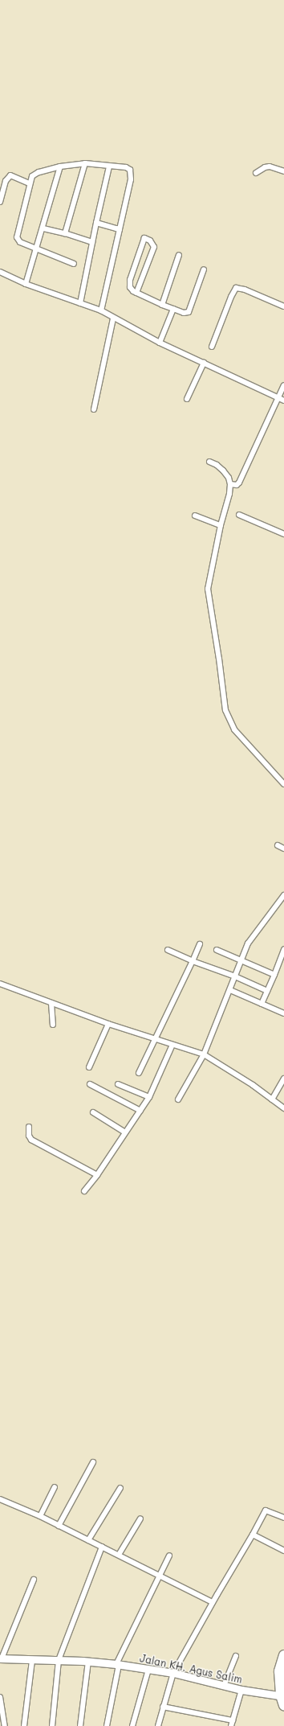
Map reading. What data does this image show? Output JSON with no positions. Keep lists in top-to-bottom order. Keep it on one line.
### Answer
{"streets":{"main road":["Jalan KH. Agus Salim"]}}
